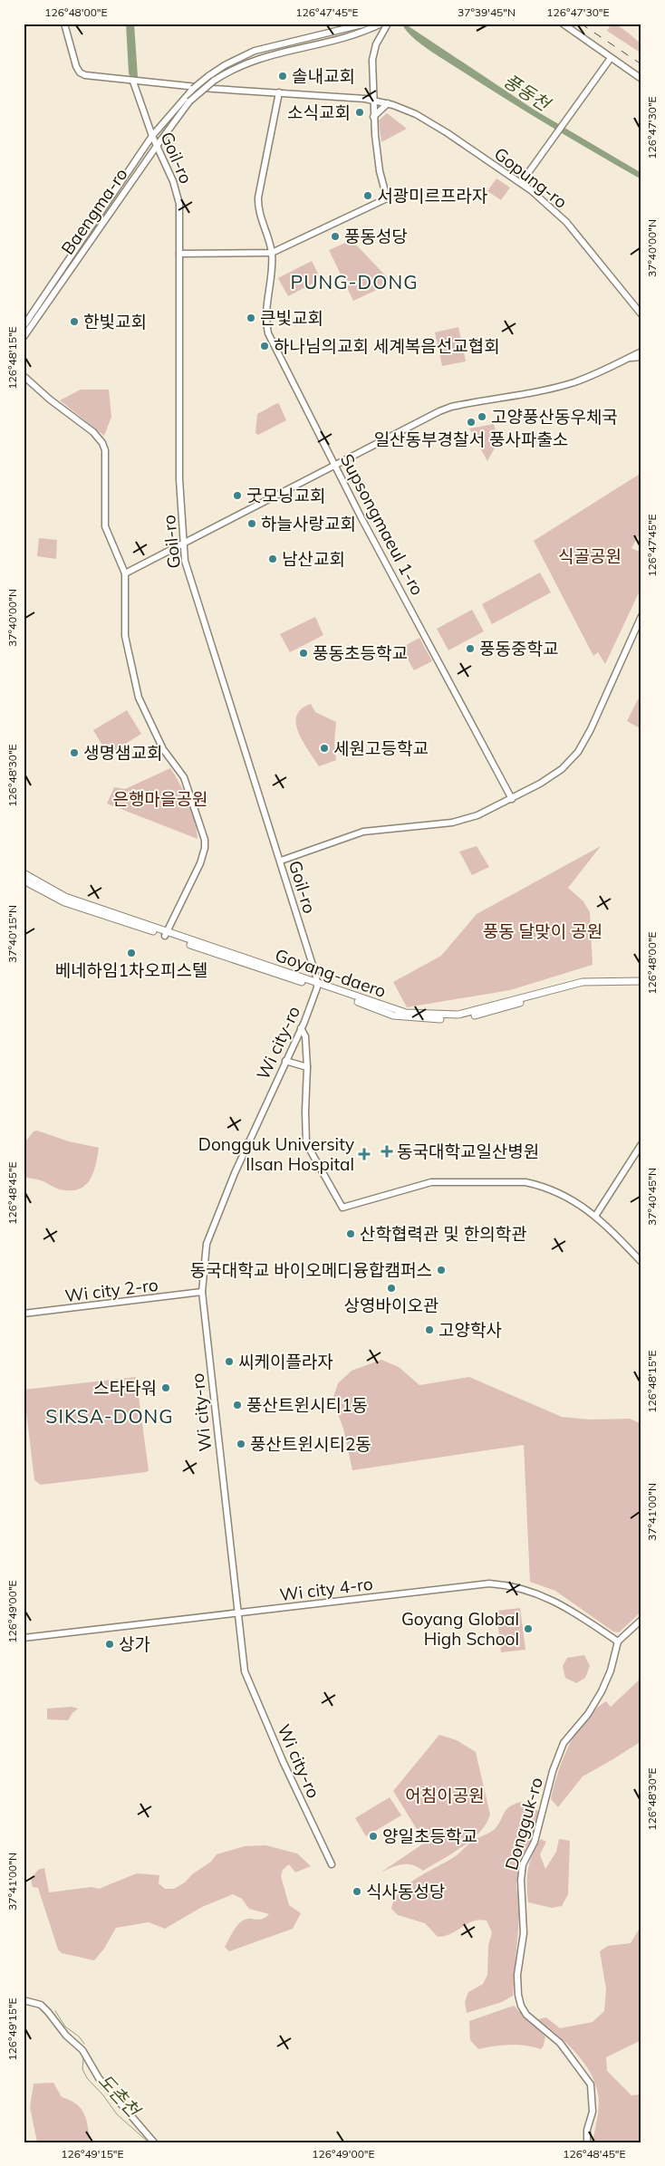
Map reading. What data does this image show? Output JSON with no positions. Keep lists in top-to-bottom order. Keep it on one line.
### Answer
{"streets":{"main road":["Goyang-daero"],"street":["Goil-ro","Gopung-ro","Baengma-ro","Supsongmaeul 1-ro","Wi city-ro","Wi city 2-ro","Wi city 4-ro","Dongguk-ro"]},"crossings":[["Goil-ro","Gopung-ro"],["Goil-ro","Baengma-ro"],["Goil-ro","Goyang-daero"],["Goil-ro","Wi city-ro"],["Gopung-ro","Supsongmaeul 1-ro"],["Goyang-daero","Wi city-ro"],["Wi city-ro","Wi city 2-ro"],["Wi city-ro","Wi city 4-ro"],["Wi city 4-ro","Dongguk-ro"]],"districts":["PUNG-DONG","SIKSA-DONG"],"water":["풍동천","도촌천"],"parks":["식골공원","은행마을공원","풍동 달맞이 공원","어침이공원"],"places":{"other":["솔내교회","소식교회","서광미르프라자","풍동성당","큰빛교회","한빛교회","하나님의교회 세계복음선교협회","고양풍산동우체국","일산동부경찰서 풍사파출소","굿모닝교회","하늘사랑교회","남산교회","풍동중학교","풍동초등학교","세원고등학교","생명샘교회","베네하임1차오피스텔","산학협력관 및 한의학관","동국대학교 바이오메디융합캠퍼스","상영바이오관","고양학사","씨케이플라자","스타타워","풍산트윈시티1동","풍산트윈시티2동","Goyang Global High School","상가","양일초등학교","식사동성당"],"health":["동국대학교일산병원","Dongguk University Ilsan Hospital"]},"coordinates":["126°48'00\"E","126°47'45\"E","37°39'45\"N","126°47'30\"E","37°40'00\"N","126°48'15\"E","126°48'30\"E","37°40'15\"N","126°48'45\"E","37°40'45\"N","37°41'00\"N","126°49'00\"E","126°49'15\"E"]}
